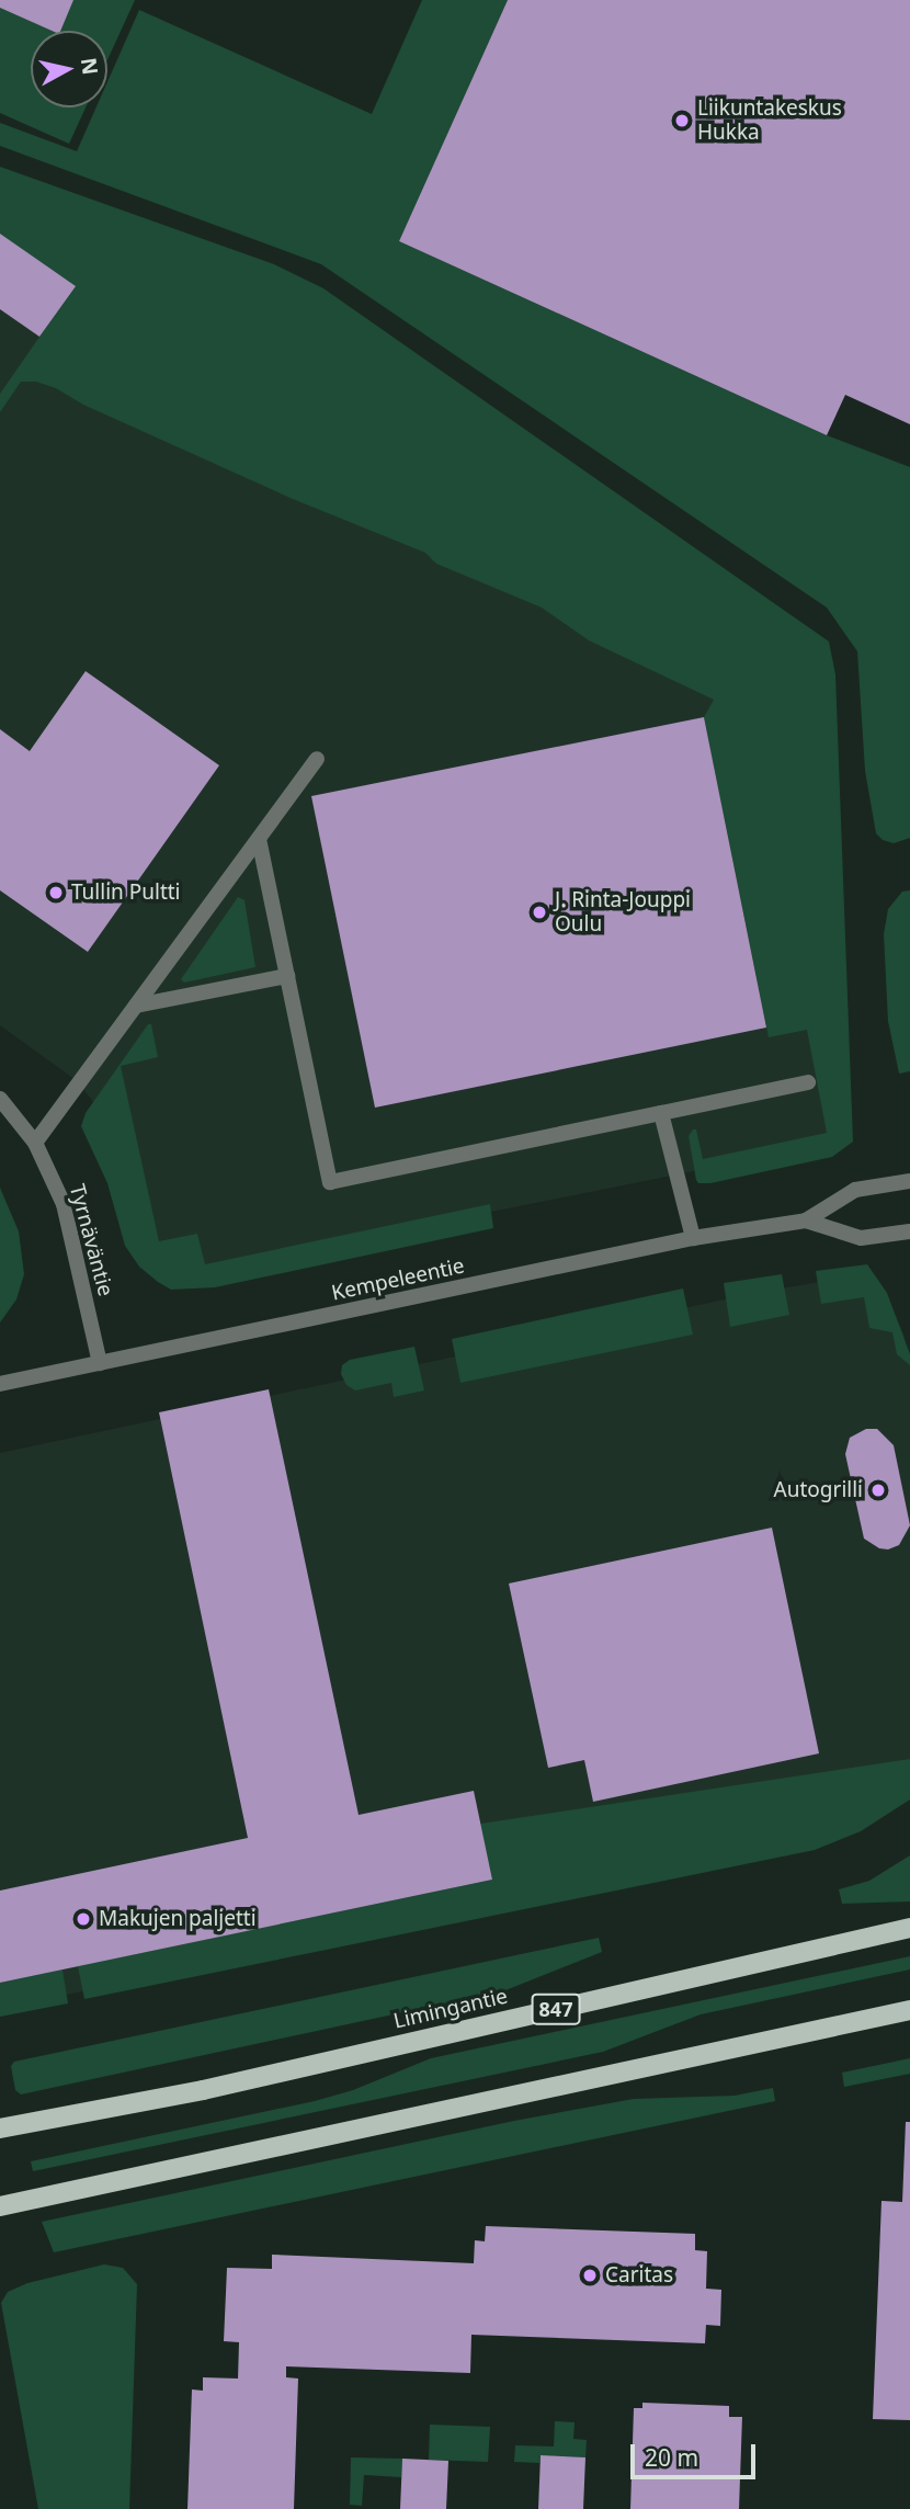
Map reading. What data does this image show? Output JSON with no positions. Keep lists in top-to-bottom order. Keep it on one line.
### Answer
{"streets":{"main road":["Limingantie","847"],"street":["Tyrnäväntie","Kempeleentie"]},"crossings":[["Tyrnäväntie","Kempeleentie"]],"places":["Liikuntakeskus Hukka","Tullin Pultti","J. Rinta-Jouppi Oulu","Autogrilli","Makujen paljetti","Caritas"],"scale_bar":"20 m","north":"right"}
